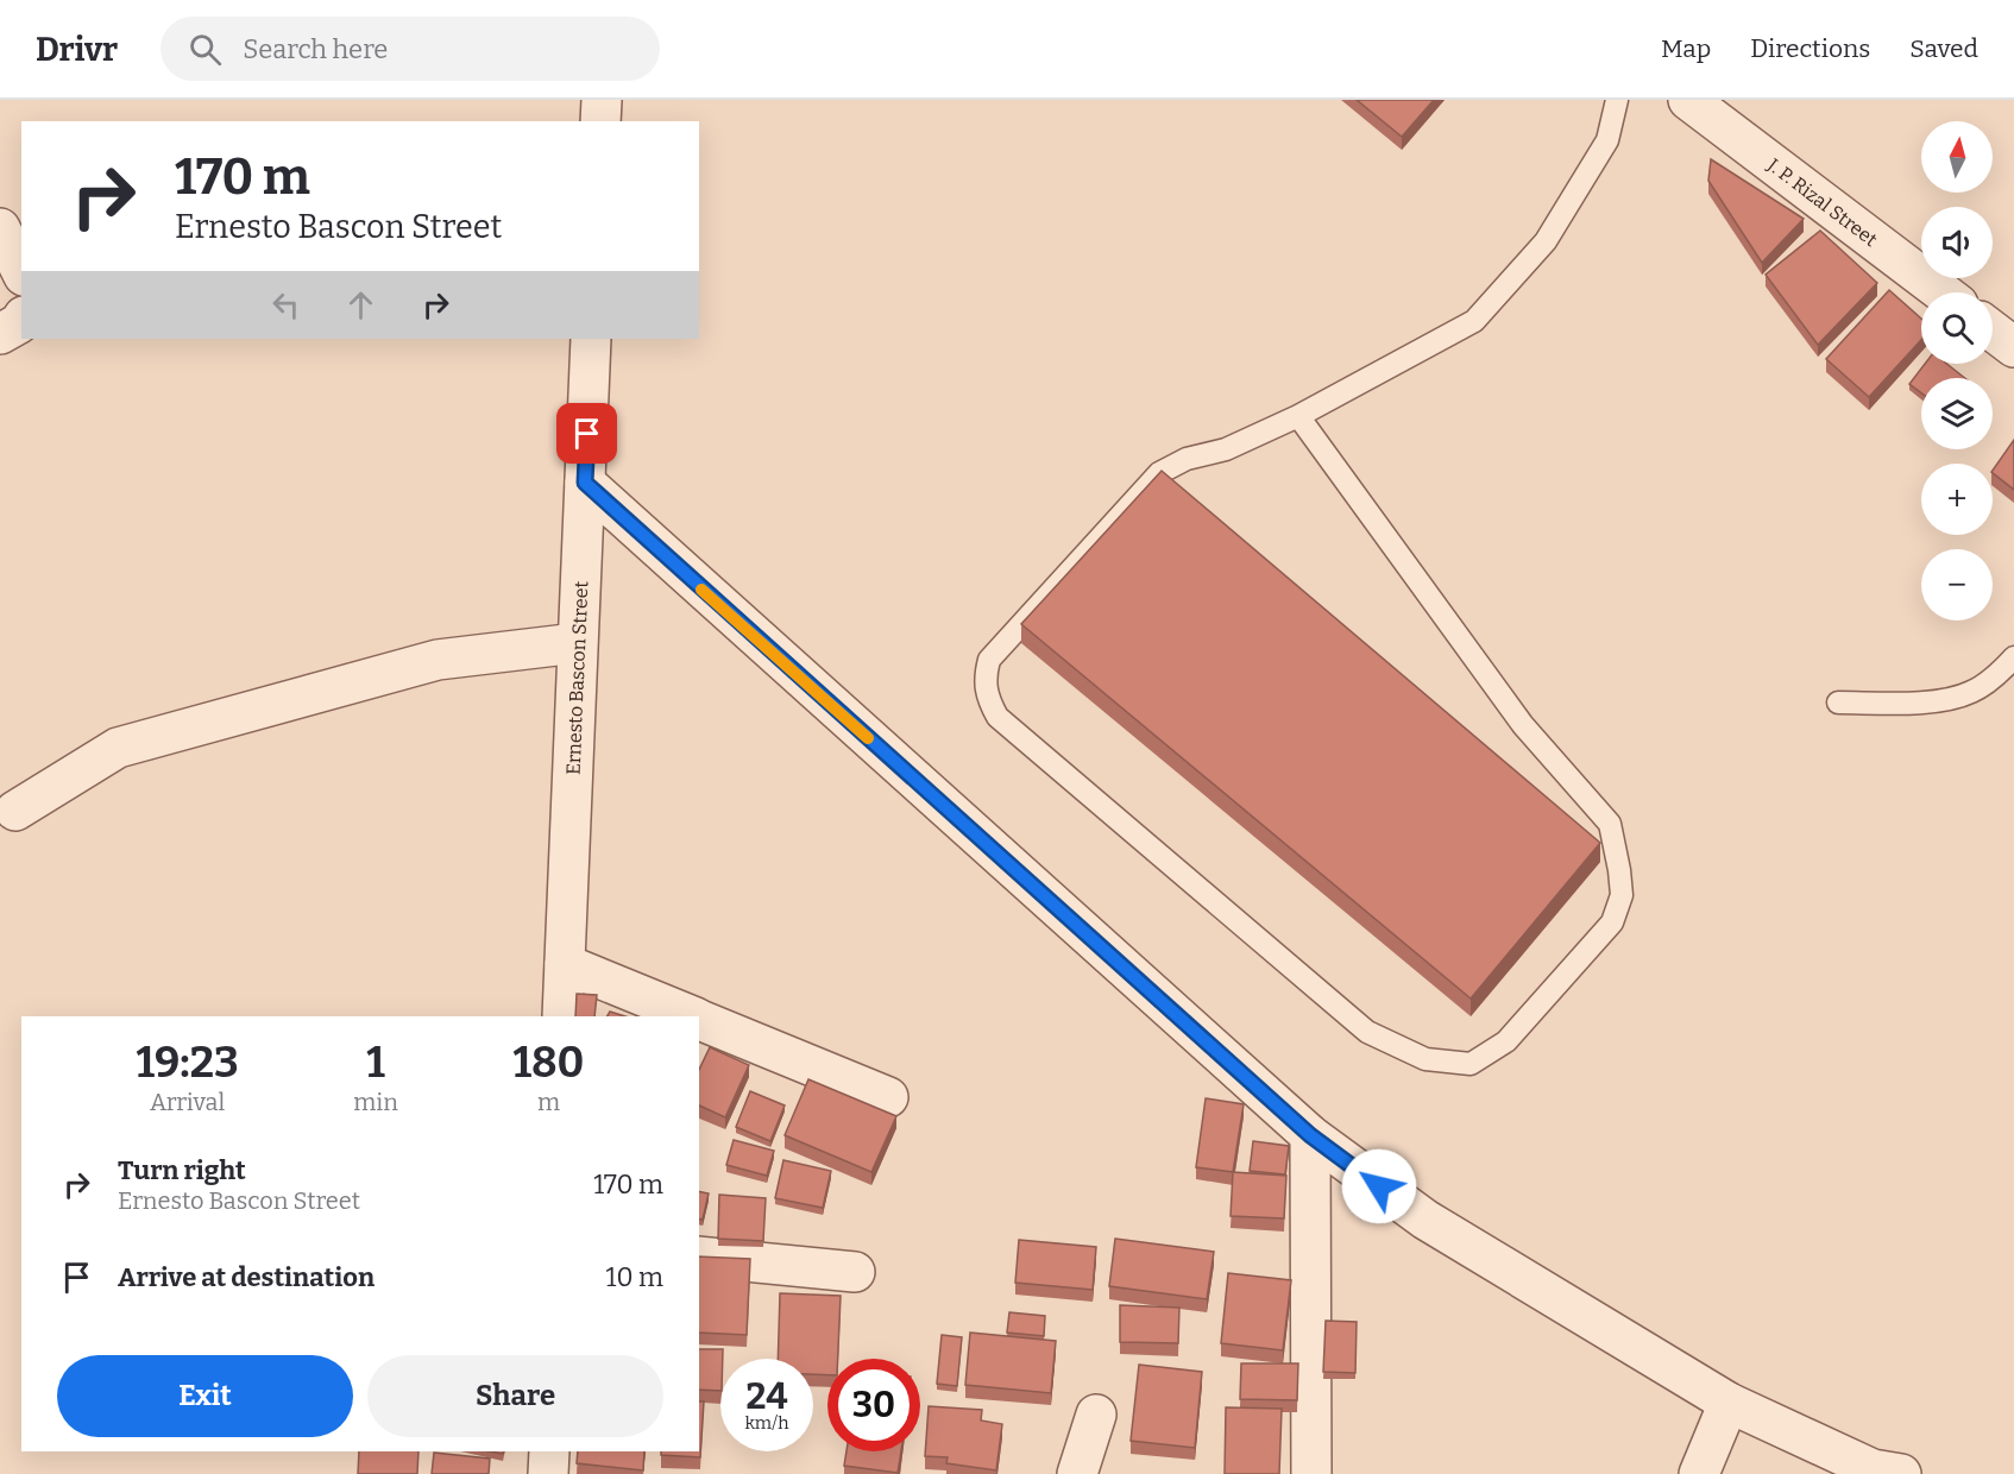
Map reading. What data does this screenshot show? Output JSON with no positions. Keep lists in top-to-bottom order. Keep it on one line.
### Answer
{"streets":{"street":["J. P. Rizal Street","Ernesto Bascon Street"]},"north":"top","page":{"header":"Drivr","search":"Search here","nav":["Map","Directions","Saved"],"map_buttons":["+","−"],"turn":["170 m","Ernesto Bascon Street"],"eta":["19:23","Arrival","1","min","180","m"],"list":[{"name":"Turn right","note":"Ernesto Bascon Street","value":"170 m"},{"name":"Arrive at destination","value":"10 m"}],"buttons":["Exit","Share"],"speed":"24 km/h","limit":"30"}}
